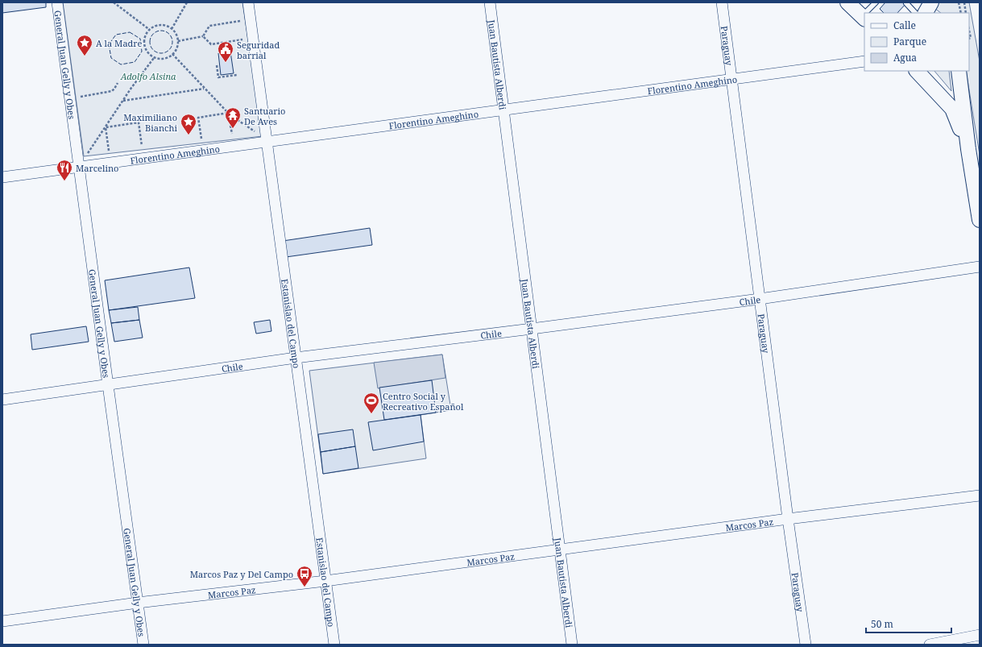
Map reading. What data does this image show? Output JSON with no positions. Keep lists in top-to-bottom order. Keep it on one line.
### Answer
{"streets":{"street":["Paraguay","General Juan Gelly y Obes","Juan Bautista Alberdi","Florentino Ameghino","Chile","Estanislao del Campo","Marcos Paz"]},"crossings":[["Paraguay","Florentino Ameghino"],["Paraguay","Chile"],["Paraguay","Marcos Paz"],["General Juan Gelly y Obes","Florentino Ameghino"],["General Juan Gelly y Obes","Chile"],["General Juan Gelly y Obes","Marcos Paz"],["Juan Bautista Alberdi","Florentino Ameghino"],["Juan Bautista Alberdi","Chile"],["Juan Bautista Alberdi","Marcos Paz"],["Florentino Ameghino","Estanislao del Campo"],["Chile","Estanislao del Campo"],["Estanislao del Campo","Marcos Paz"]],"parks":["Adolfo Alsina"],"places":{"place":["A la Madre","Maximiliano Bianchi"],"public building":["Seguridad barrial"],"temple":["Santuario De Aves"],"restaurant":["Marcelino"],"sports":["Centro Social y Recreativo Español"],"bus stop":["Marcos Paz y Del Campo"]},"legend":["Calle","Parque","Agua"],"scale_bar":"50 m"}
